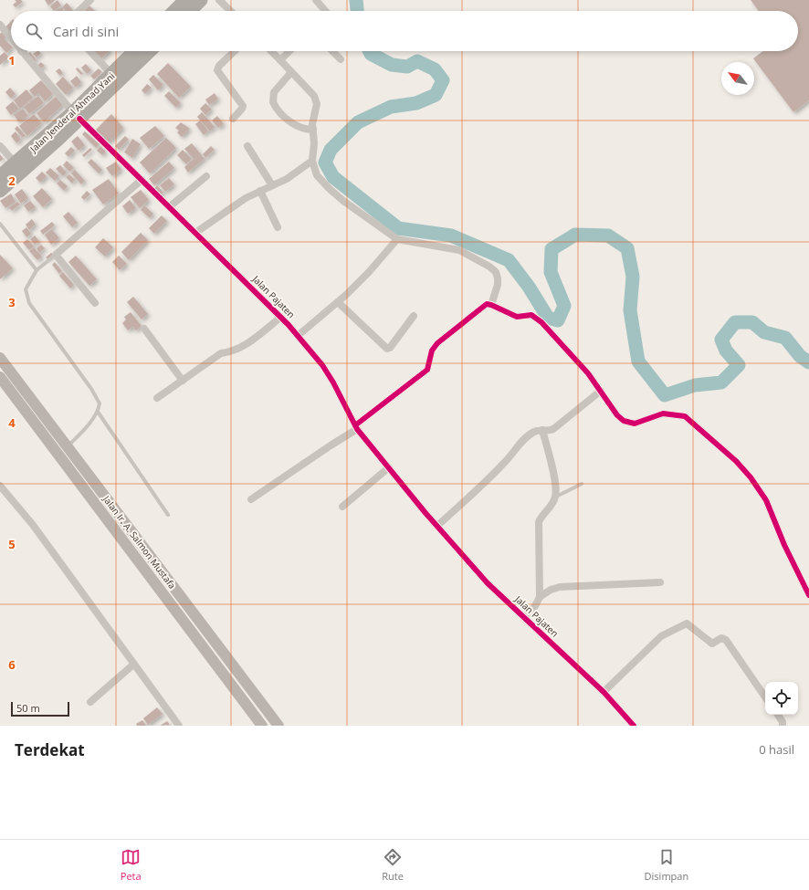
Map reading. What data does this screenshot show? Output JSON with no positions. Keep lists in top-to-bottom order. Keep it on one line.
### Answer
{"streets":{"highway":["Jalan Jenderal Ahmad Yani"],"street":["Jalan Pajaten","Jalan Ir. A. Salmon Mustafa"]},"crossings":[["Jalan Jenderal Ahmad Yani","Jalan Pajaten"]],"scale_bar":"50 m","north":"top left","page":{"search":"Cari di sini","scale":"50 m","heading":["Terdekat","0 hasil"],"nav":["Peta","Rute","Disimpan"]},"grid":{"rows":["1","2","3","4","5","6"]}}
